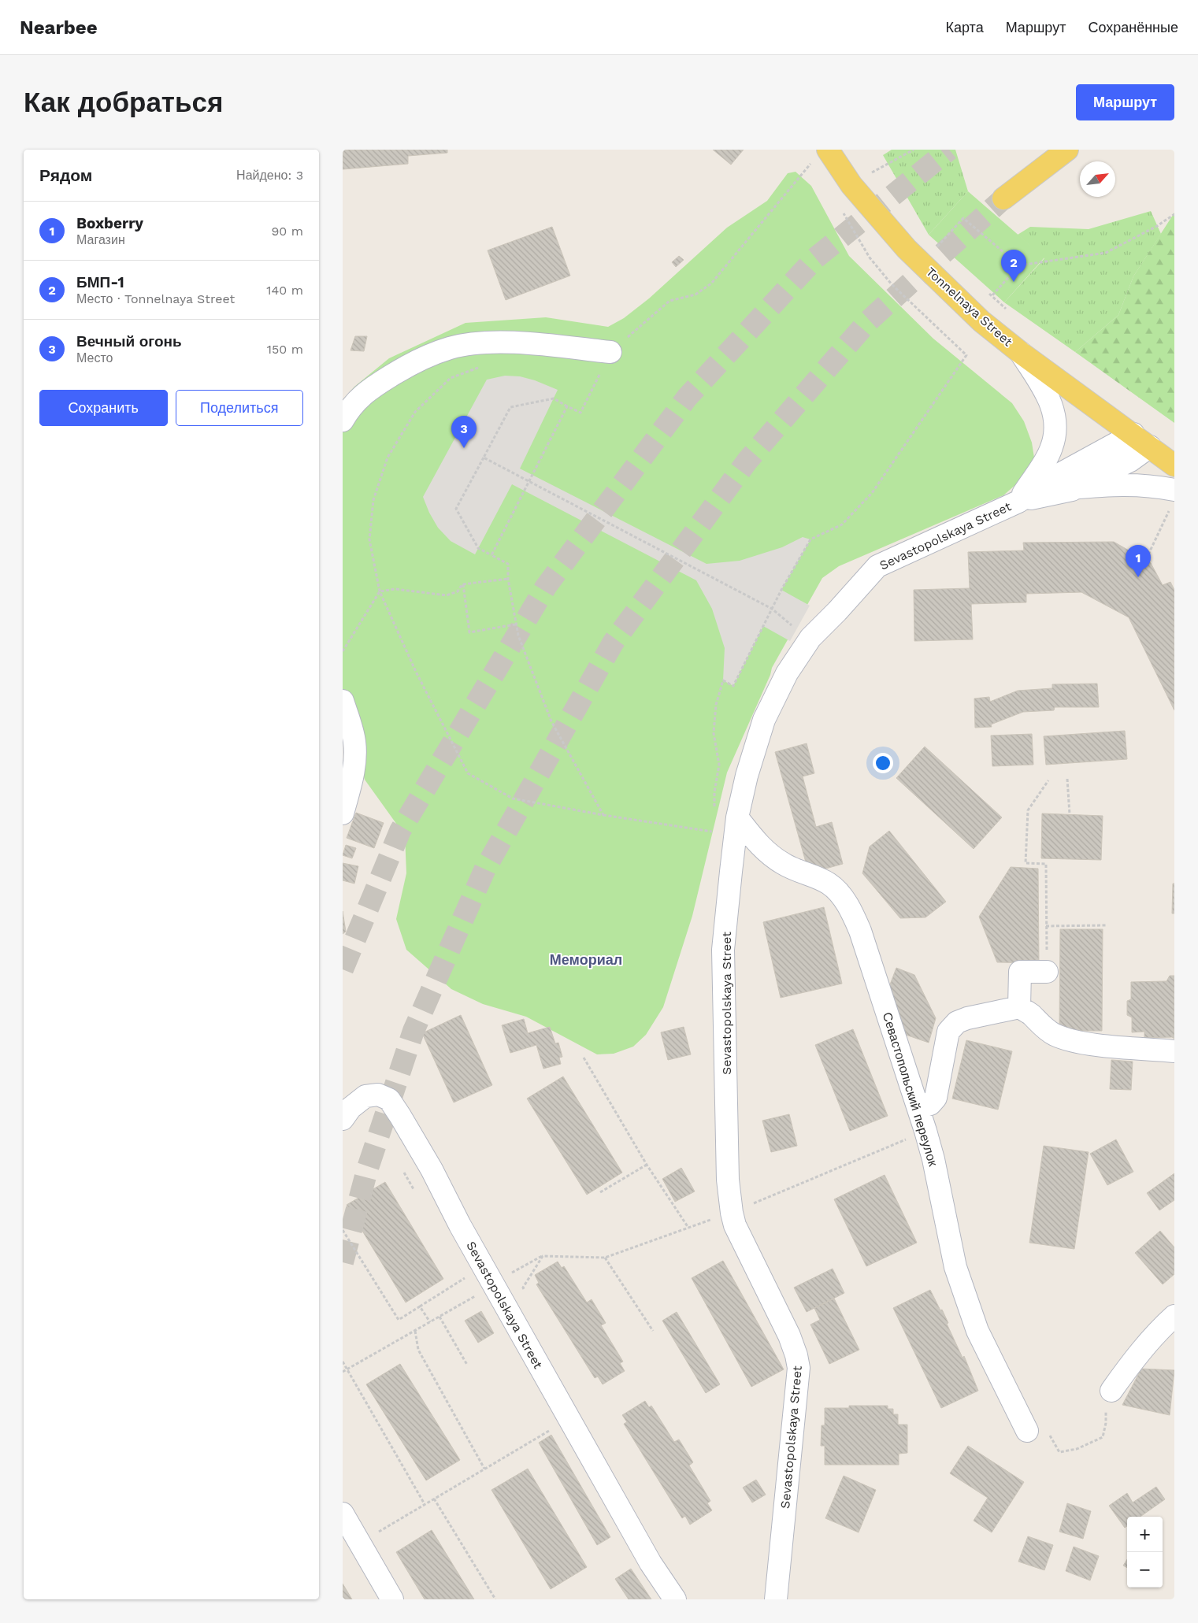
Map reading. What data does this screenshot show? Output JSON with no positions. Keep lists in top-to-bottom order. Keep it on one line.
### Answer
{"streets":{"main road":["Tonnelnaya Street"],"street":["Sevastopolskaya Street","Севастопольский переулок"]},"crossings":[["Tonnelnaya Street","Sevastopolskaya Street"],["Sevastopolskaya Street","Севастопольский переулок"]],"districts":["Мемориал"],"north":"top right","page":{"header":"Nearbee","nav":["Карта","Маршрут","Сохранённые"],"buttons":["Маршрут",["Сохранить","Поделиться"]],"title":"Как добраться","heading":["Рядом","Найдено: 3"],"list":[{"mark":"1","name":"Boxberry","note":"Магазин","value":"90 m"},{"mark":"2","name":"БМП-1","note":"Место · Tonnelnaya Street","value":"140 m"},{"mark":"3","name":"Вечный огонь","note":"Место","value":"150 m"}],"pins":["2","3","1"],"map_buttons":["+","−"]}}
